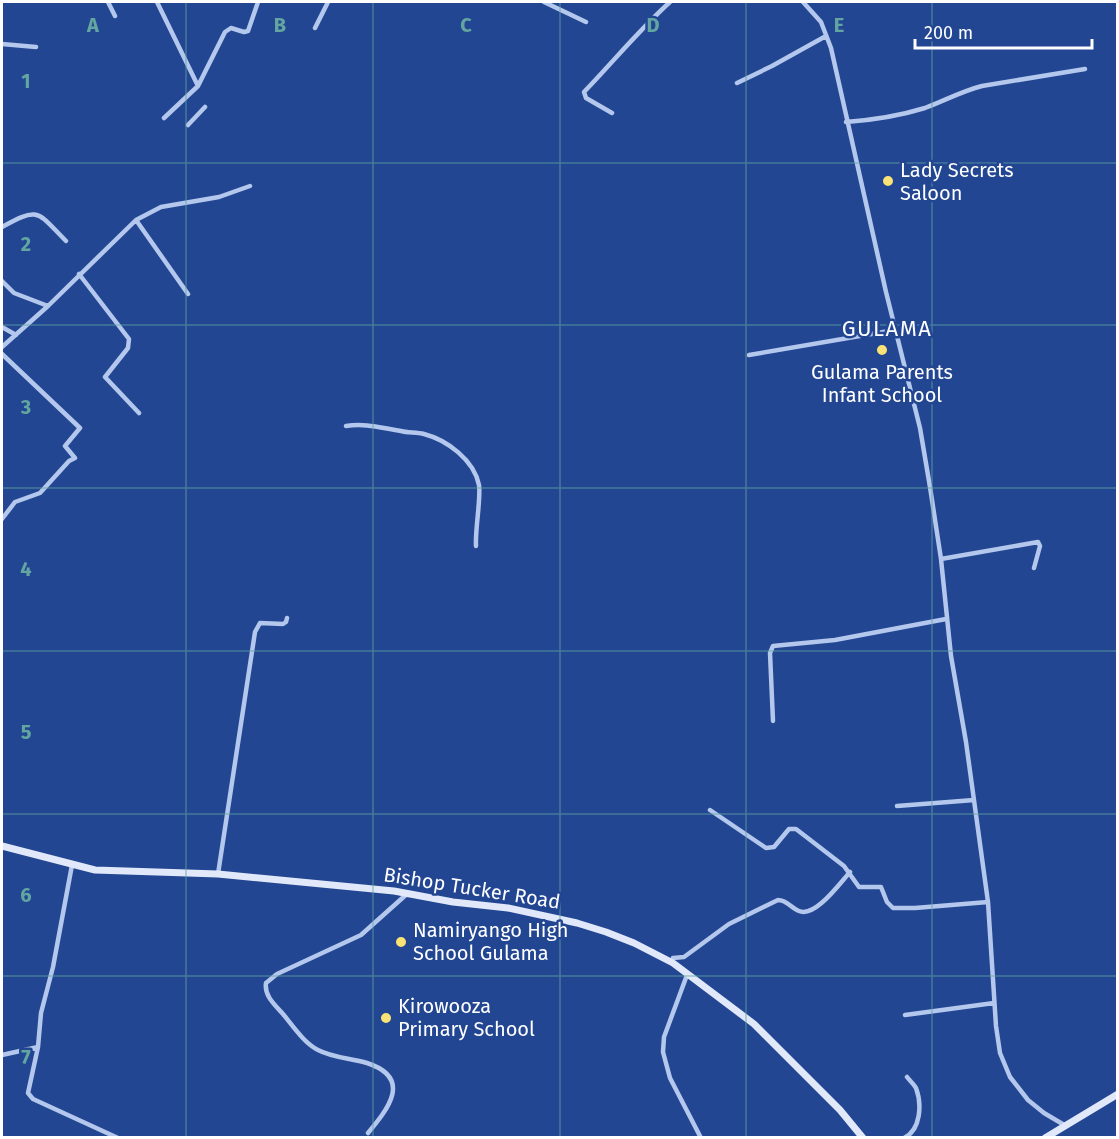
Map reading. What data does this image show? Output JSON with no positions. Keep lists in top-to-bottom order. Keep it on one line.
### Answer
{"streets":{"main road":["Bishop Tucker Road"]},"districts":["GULAMA"],"places":["Lady Secrets Saloon","Gulama Parents Infant School","Namiryango High School Gulama","Kirowooza Primary School"],"scale_bar":"200 m","grid":{"columns":["A","B","C","D","E"],"rows":["1","2","3","4","5","6","7"]}}
